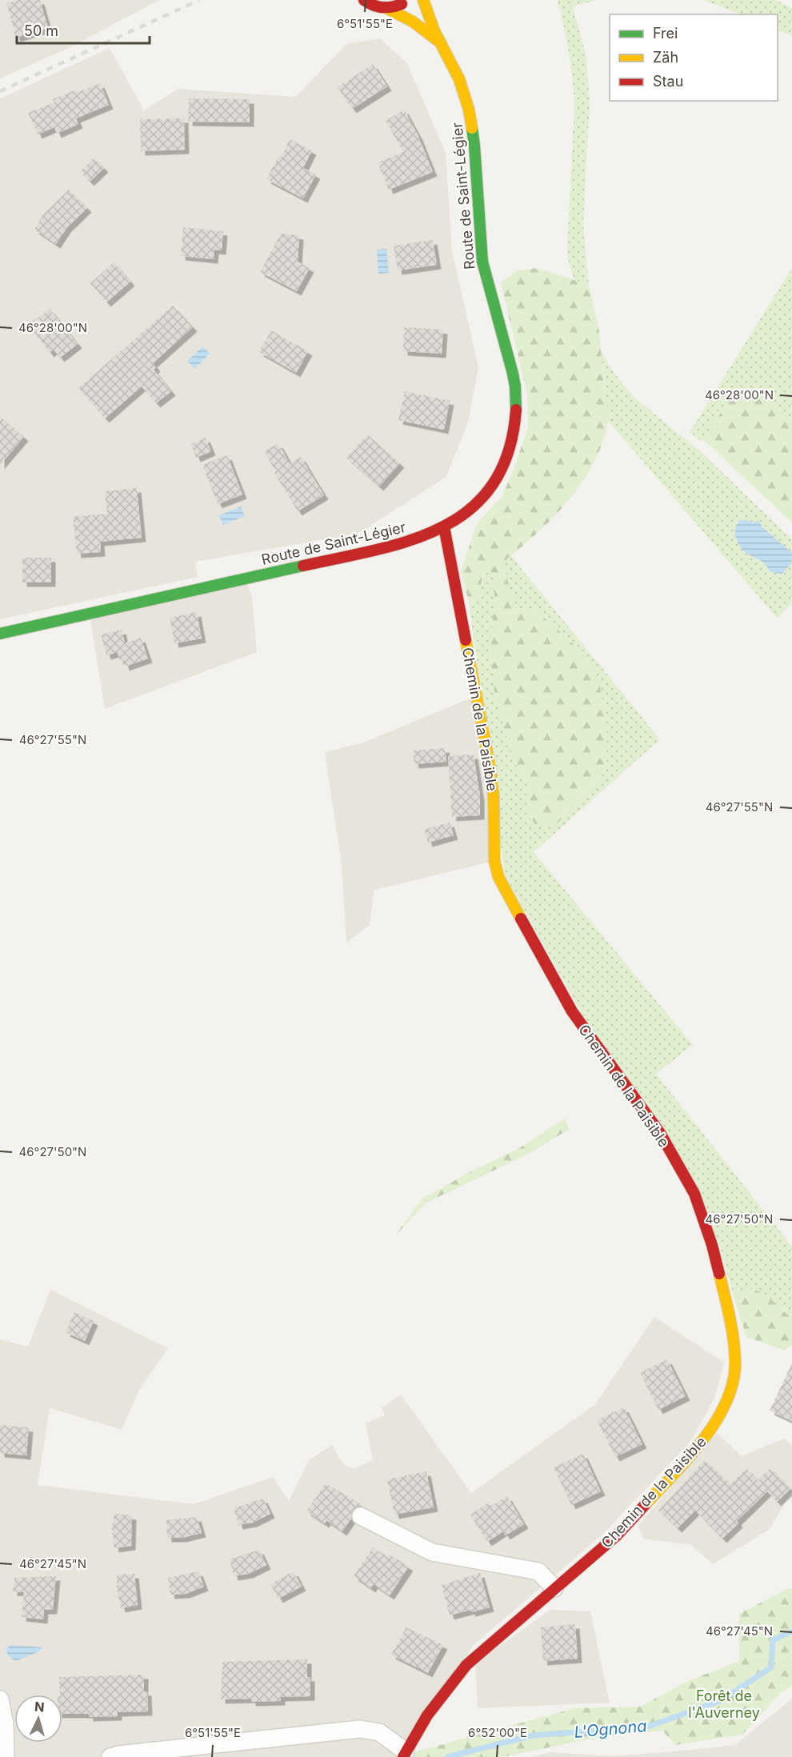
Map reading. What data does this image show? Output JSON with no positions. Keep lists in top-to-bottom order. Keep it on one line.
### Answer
{"streets":{"street":["Route de Saint-Légier","Chemin de la Paisible"]},"crossings":[["Route de Saint-Légier","Chemin de la Paisible"]],"water":["L'Ognona"],"parks":["Forêt de l'Auverney"],"legend":["Frei","Zäh","Stau"],"scale_bar":"50 m","north":"top","coordinates":["6°51'55\"E","46°28'00\"N","46°27'55\"N","46°27'50\"N","46°27'45\"N","6°52'00\"E"]}
